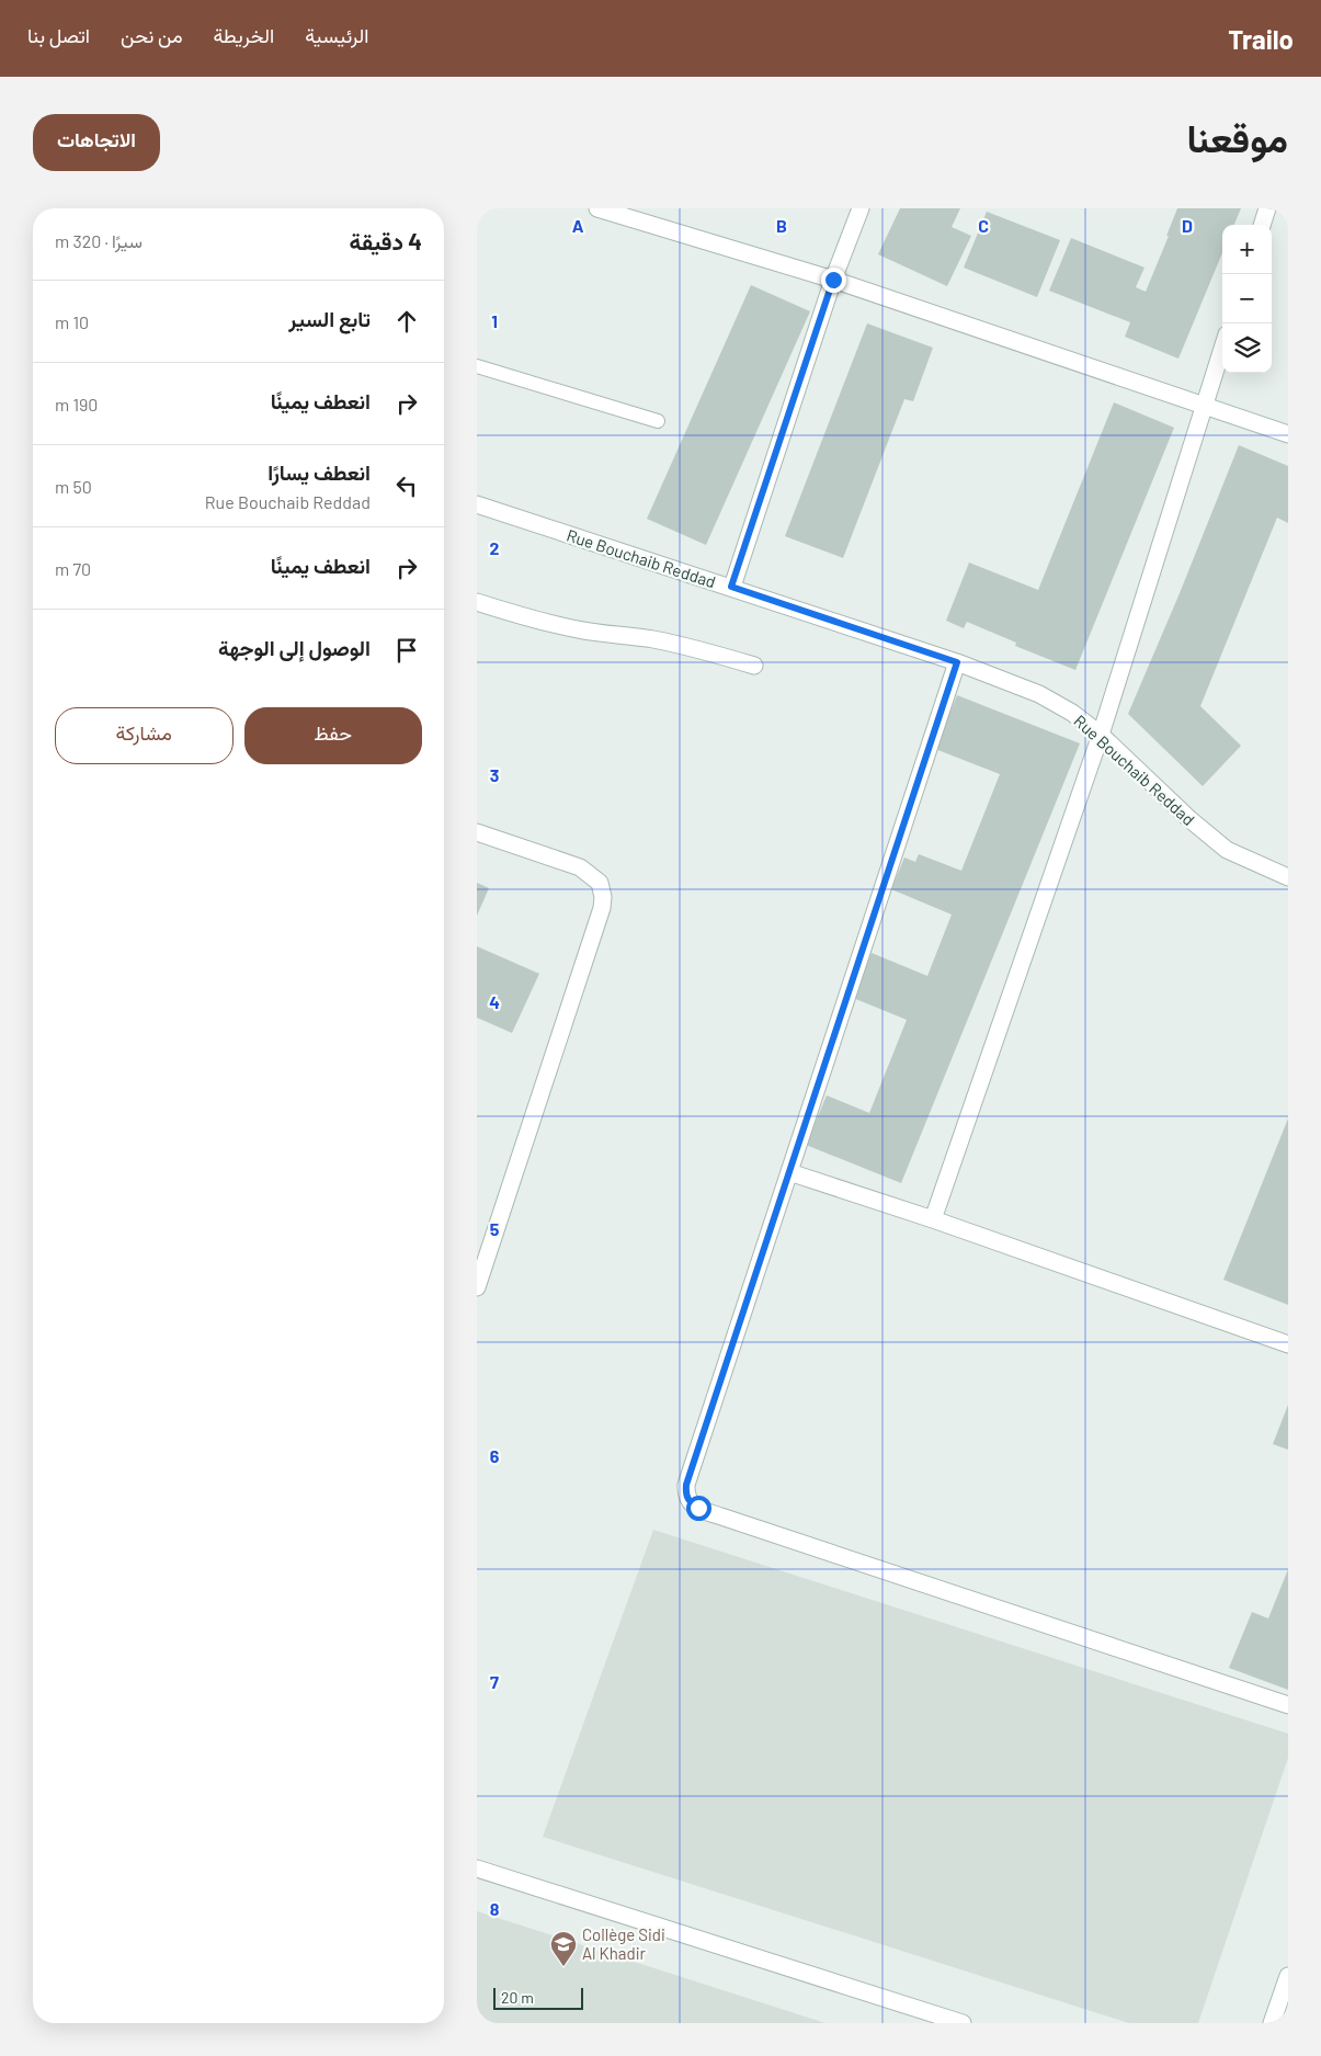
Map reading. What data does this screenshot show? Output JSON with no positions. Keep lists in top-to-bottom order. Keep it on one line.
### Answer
{"streets":{"street":["Rue Bouchaib Reddad"]},"places":{"school or university":["Collège Sidi Al Khadir"]},"scale_bar":"20 m","page":{"header":"Trailo","nav":["الرئيسية","الخريطة","من نحن","اتصل بنا"],"title":"موقعنا","buttons":["الاتجاهات",["حفظ","مشاركة"]],"heading":["4 دقيقة","سيرًا · 320 m"],"map_buttons":["+","−"],"list":[["تابع السير","10 m"],["انعطف يمينًا","190 m"],["انعطف يسارًا","Rue Bouchaib Reddad","50 m"],["انعطف يمينًا","70 m"],"الوصول إلى الوجهة"],"scale":"20 m"},"grid":{"columns":["A","B","C","D"],"rows":["1","2","3","4","5","6","7","8"]}}
